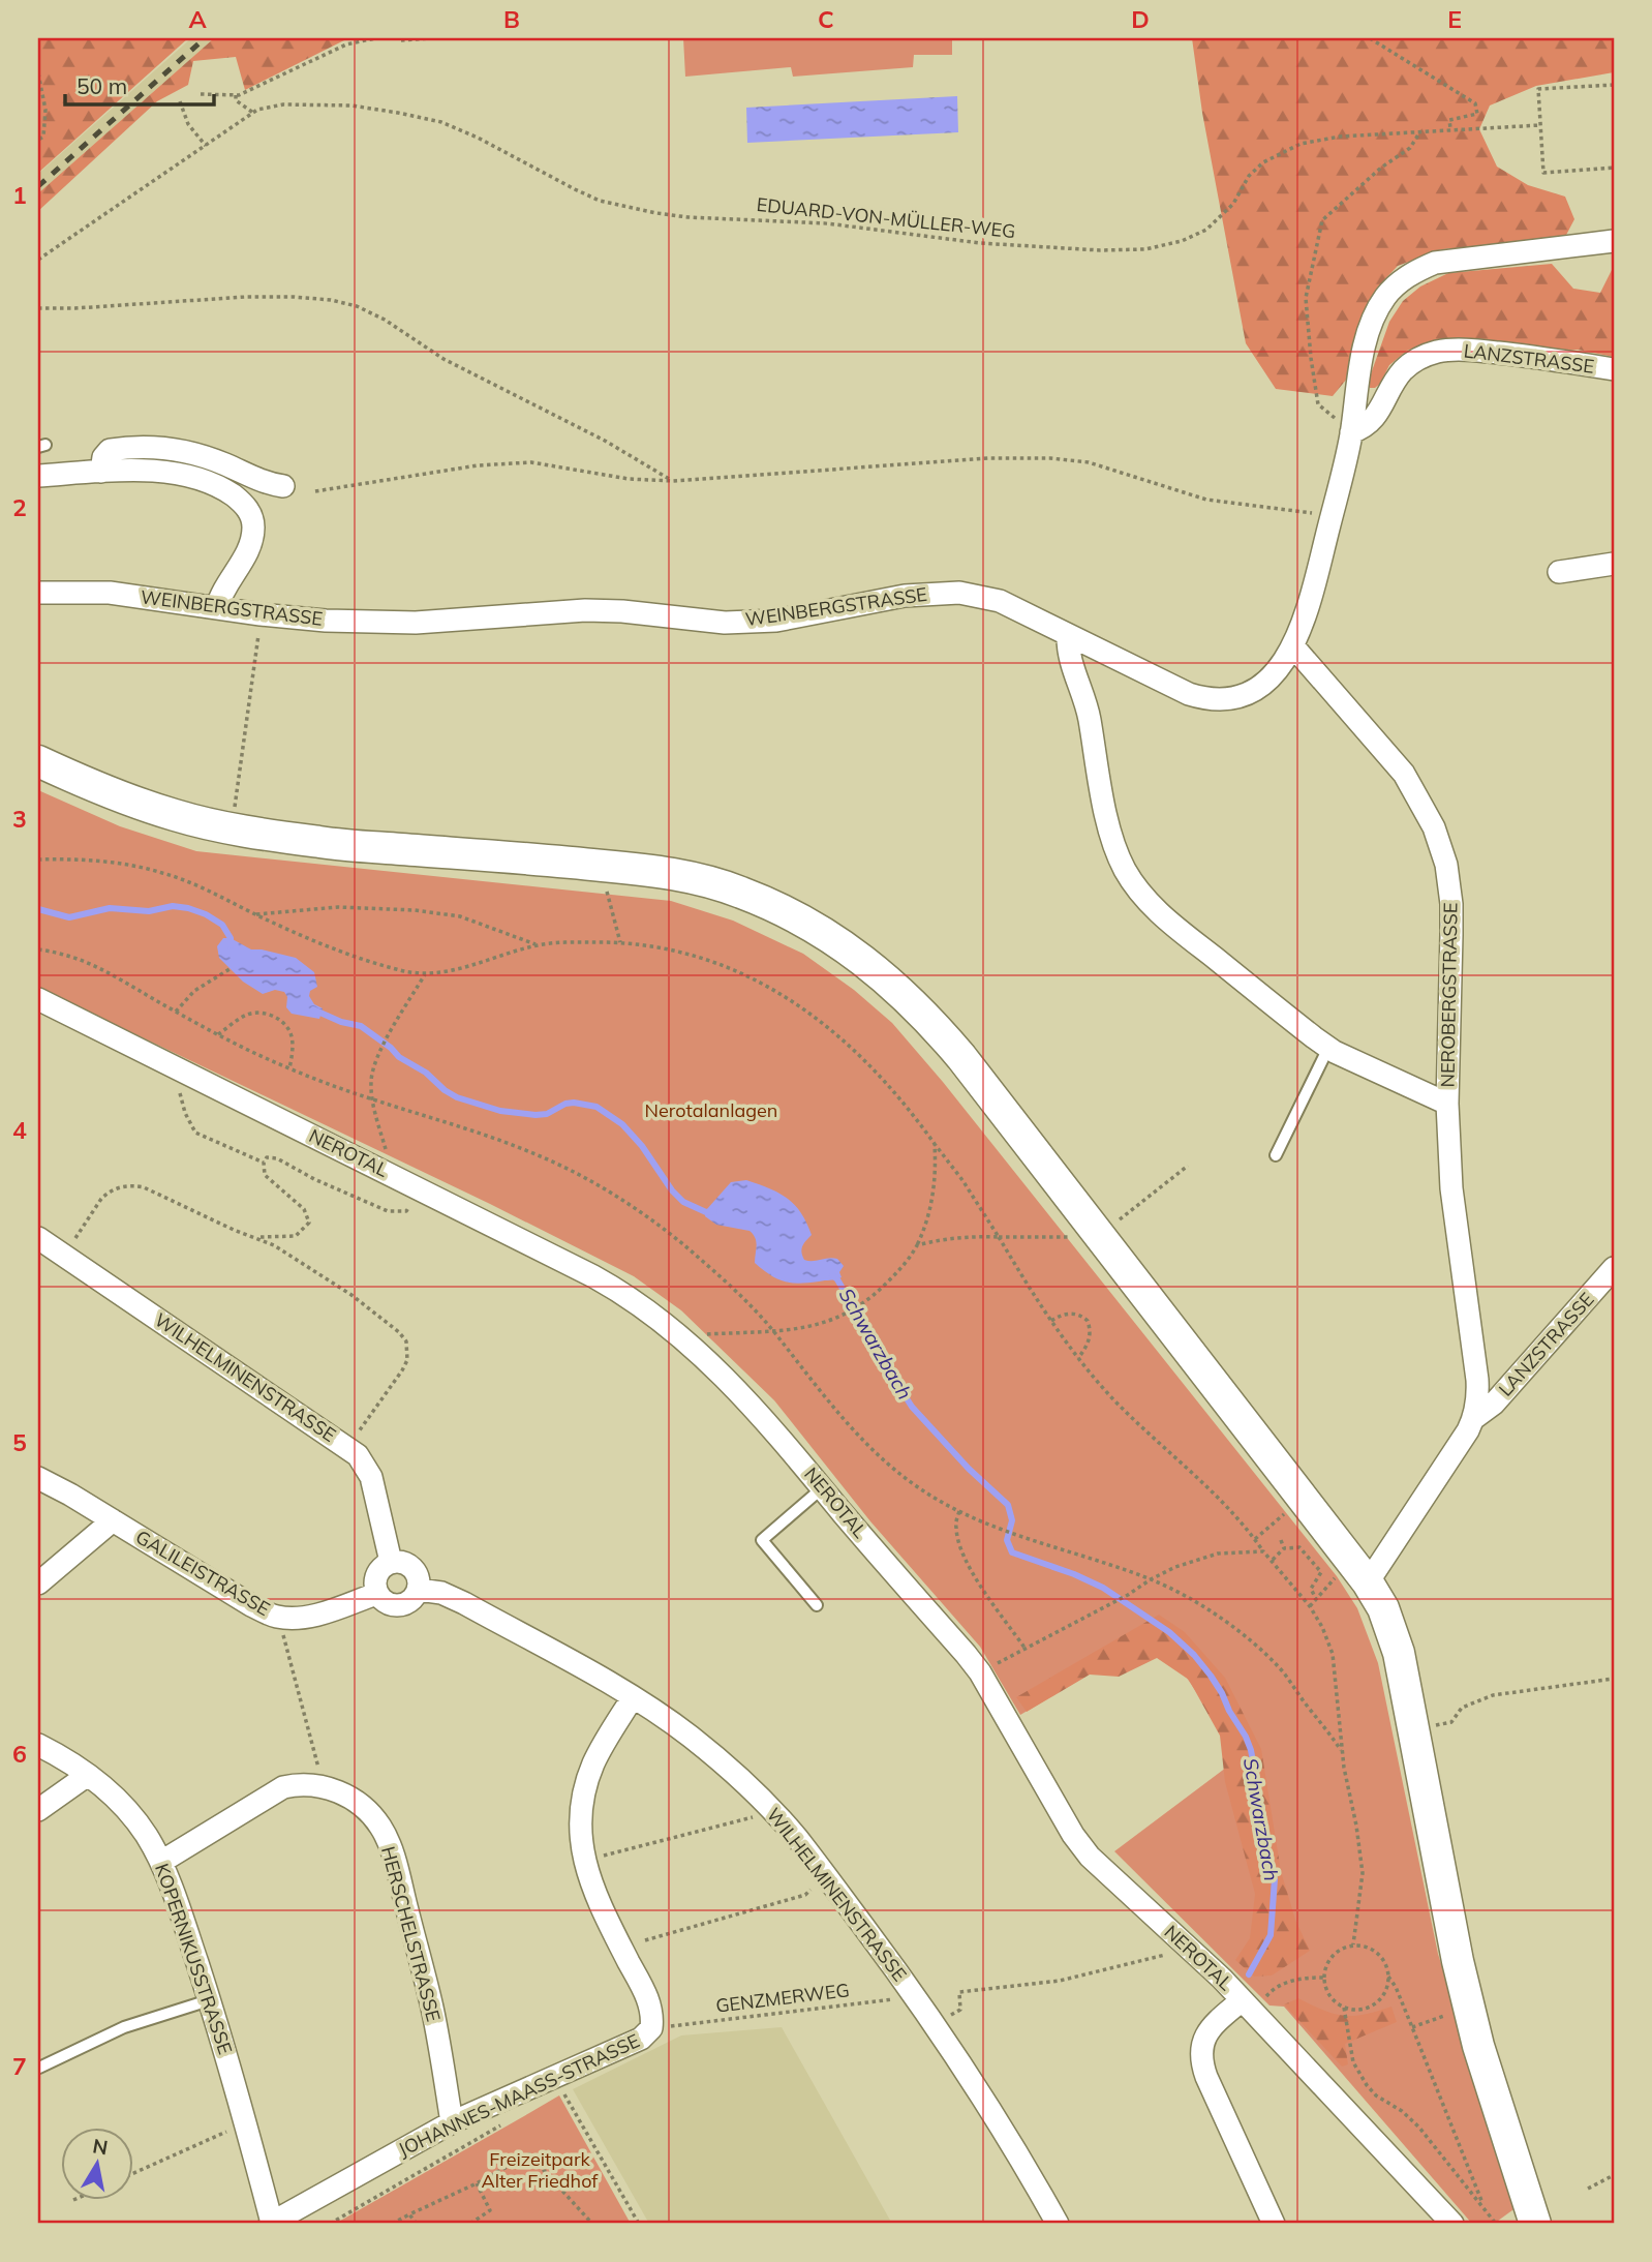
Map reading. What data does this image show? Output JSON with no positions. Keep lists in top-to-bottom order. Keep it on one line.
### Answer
{"streets":{"street":["LANZSTRASSE","WEINBERGSTRASSE","NEROBERGSTRASSE","NEROTAL","WILHELMINENSTRASSE","GALILEISTRASSE","HERSCHELSTRASSE","KOPERNIKUSSTRASSE","JOHANNES-MAASS-STRASSE"],"path":["EDUARD-VON-MÜLLER-WEG","GENZMERWEG"]},"crossings":[["LANZSTRASSE","NEROBERGSTRASSE"],["WEINBERGSTRASSE","NEROBERGSTRASSE"],["WILHELMINENSTRASSE","GALILEISTRASSE"],["WILHELMINENSTRASSE","GENZMERWEG"],["HERSCHELSTRASSE","KOPERNIKUSSTRASSE"],["HERSCHELSTRASSE","JOHANNES-MAASS-STRASSE"],["KOPERNIKUSSTRASSE","JOHANNES-MAASS-STRASSE"],["GENZMERWEG","JOHANNES-MAASS-STRASSE"]],"water":["Schwarzbach"],"parks":["Nerotalanlagen","Freizeitpark Alter Friedhof"],"scale_bar":"50 m","north":"top","grid":{"columns":["A","B","C","D","E"],"rows":["1","2","3","4","5","6","7"]}}
